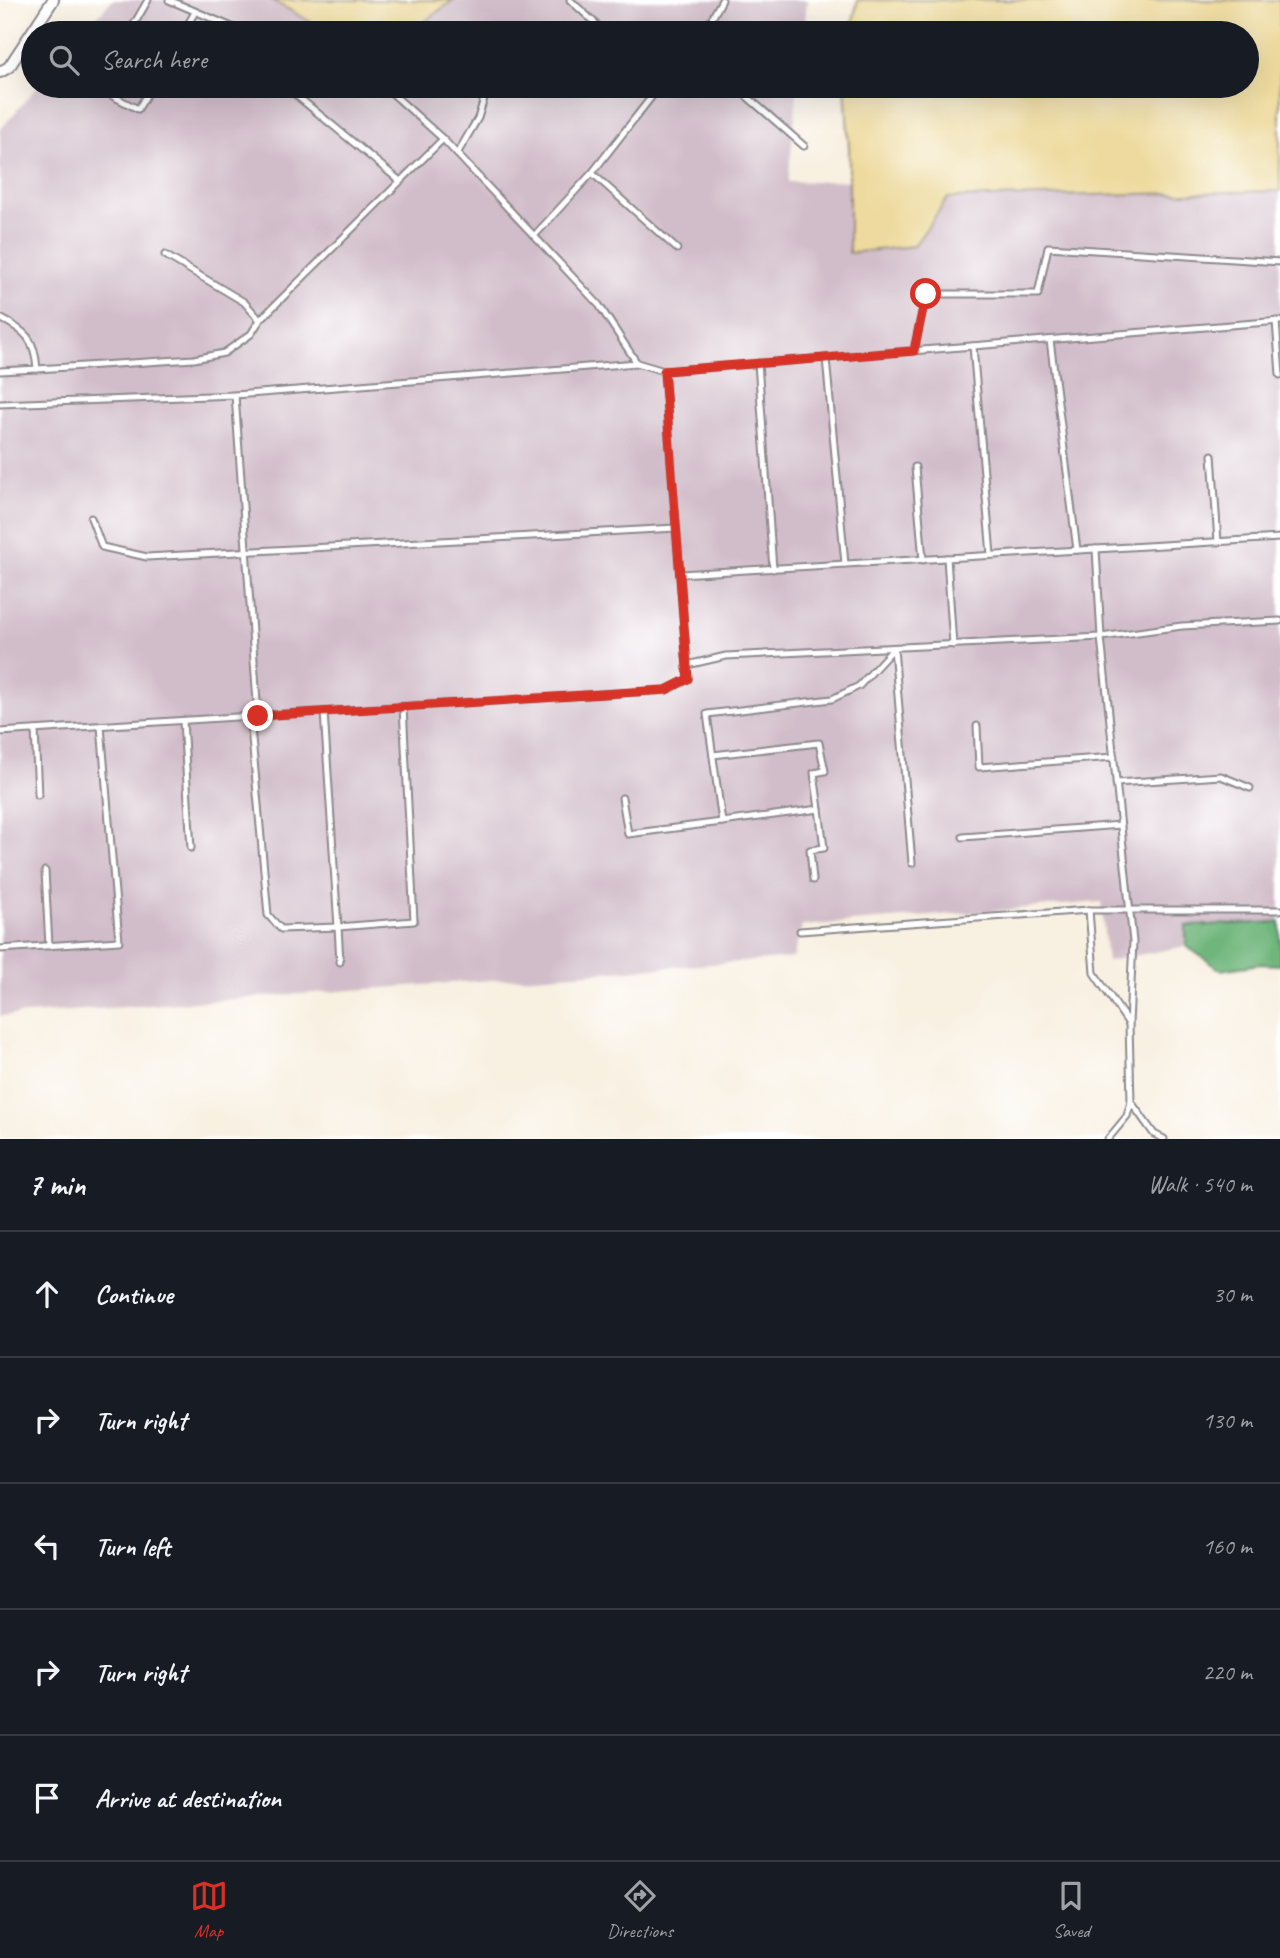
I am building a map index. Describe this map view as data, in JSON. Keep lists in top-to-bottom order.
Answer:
{
  "page": {
    "search": "Search here",
    "heading": ["7 min", "Walk · 540 m"],
    "list": [
      ["Continue", "30 m"],
      ["Turn right", "130 m"],
      ["Turn left", "160 m"],
      ["Turn right", "220 m"],
      "Arrive at destination"
    ],
    "nav": ["Map", "Directions", "Saved"]
  }
}
